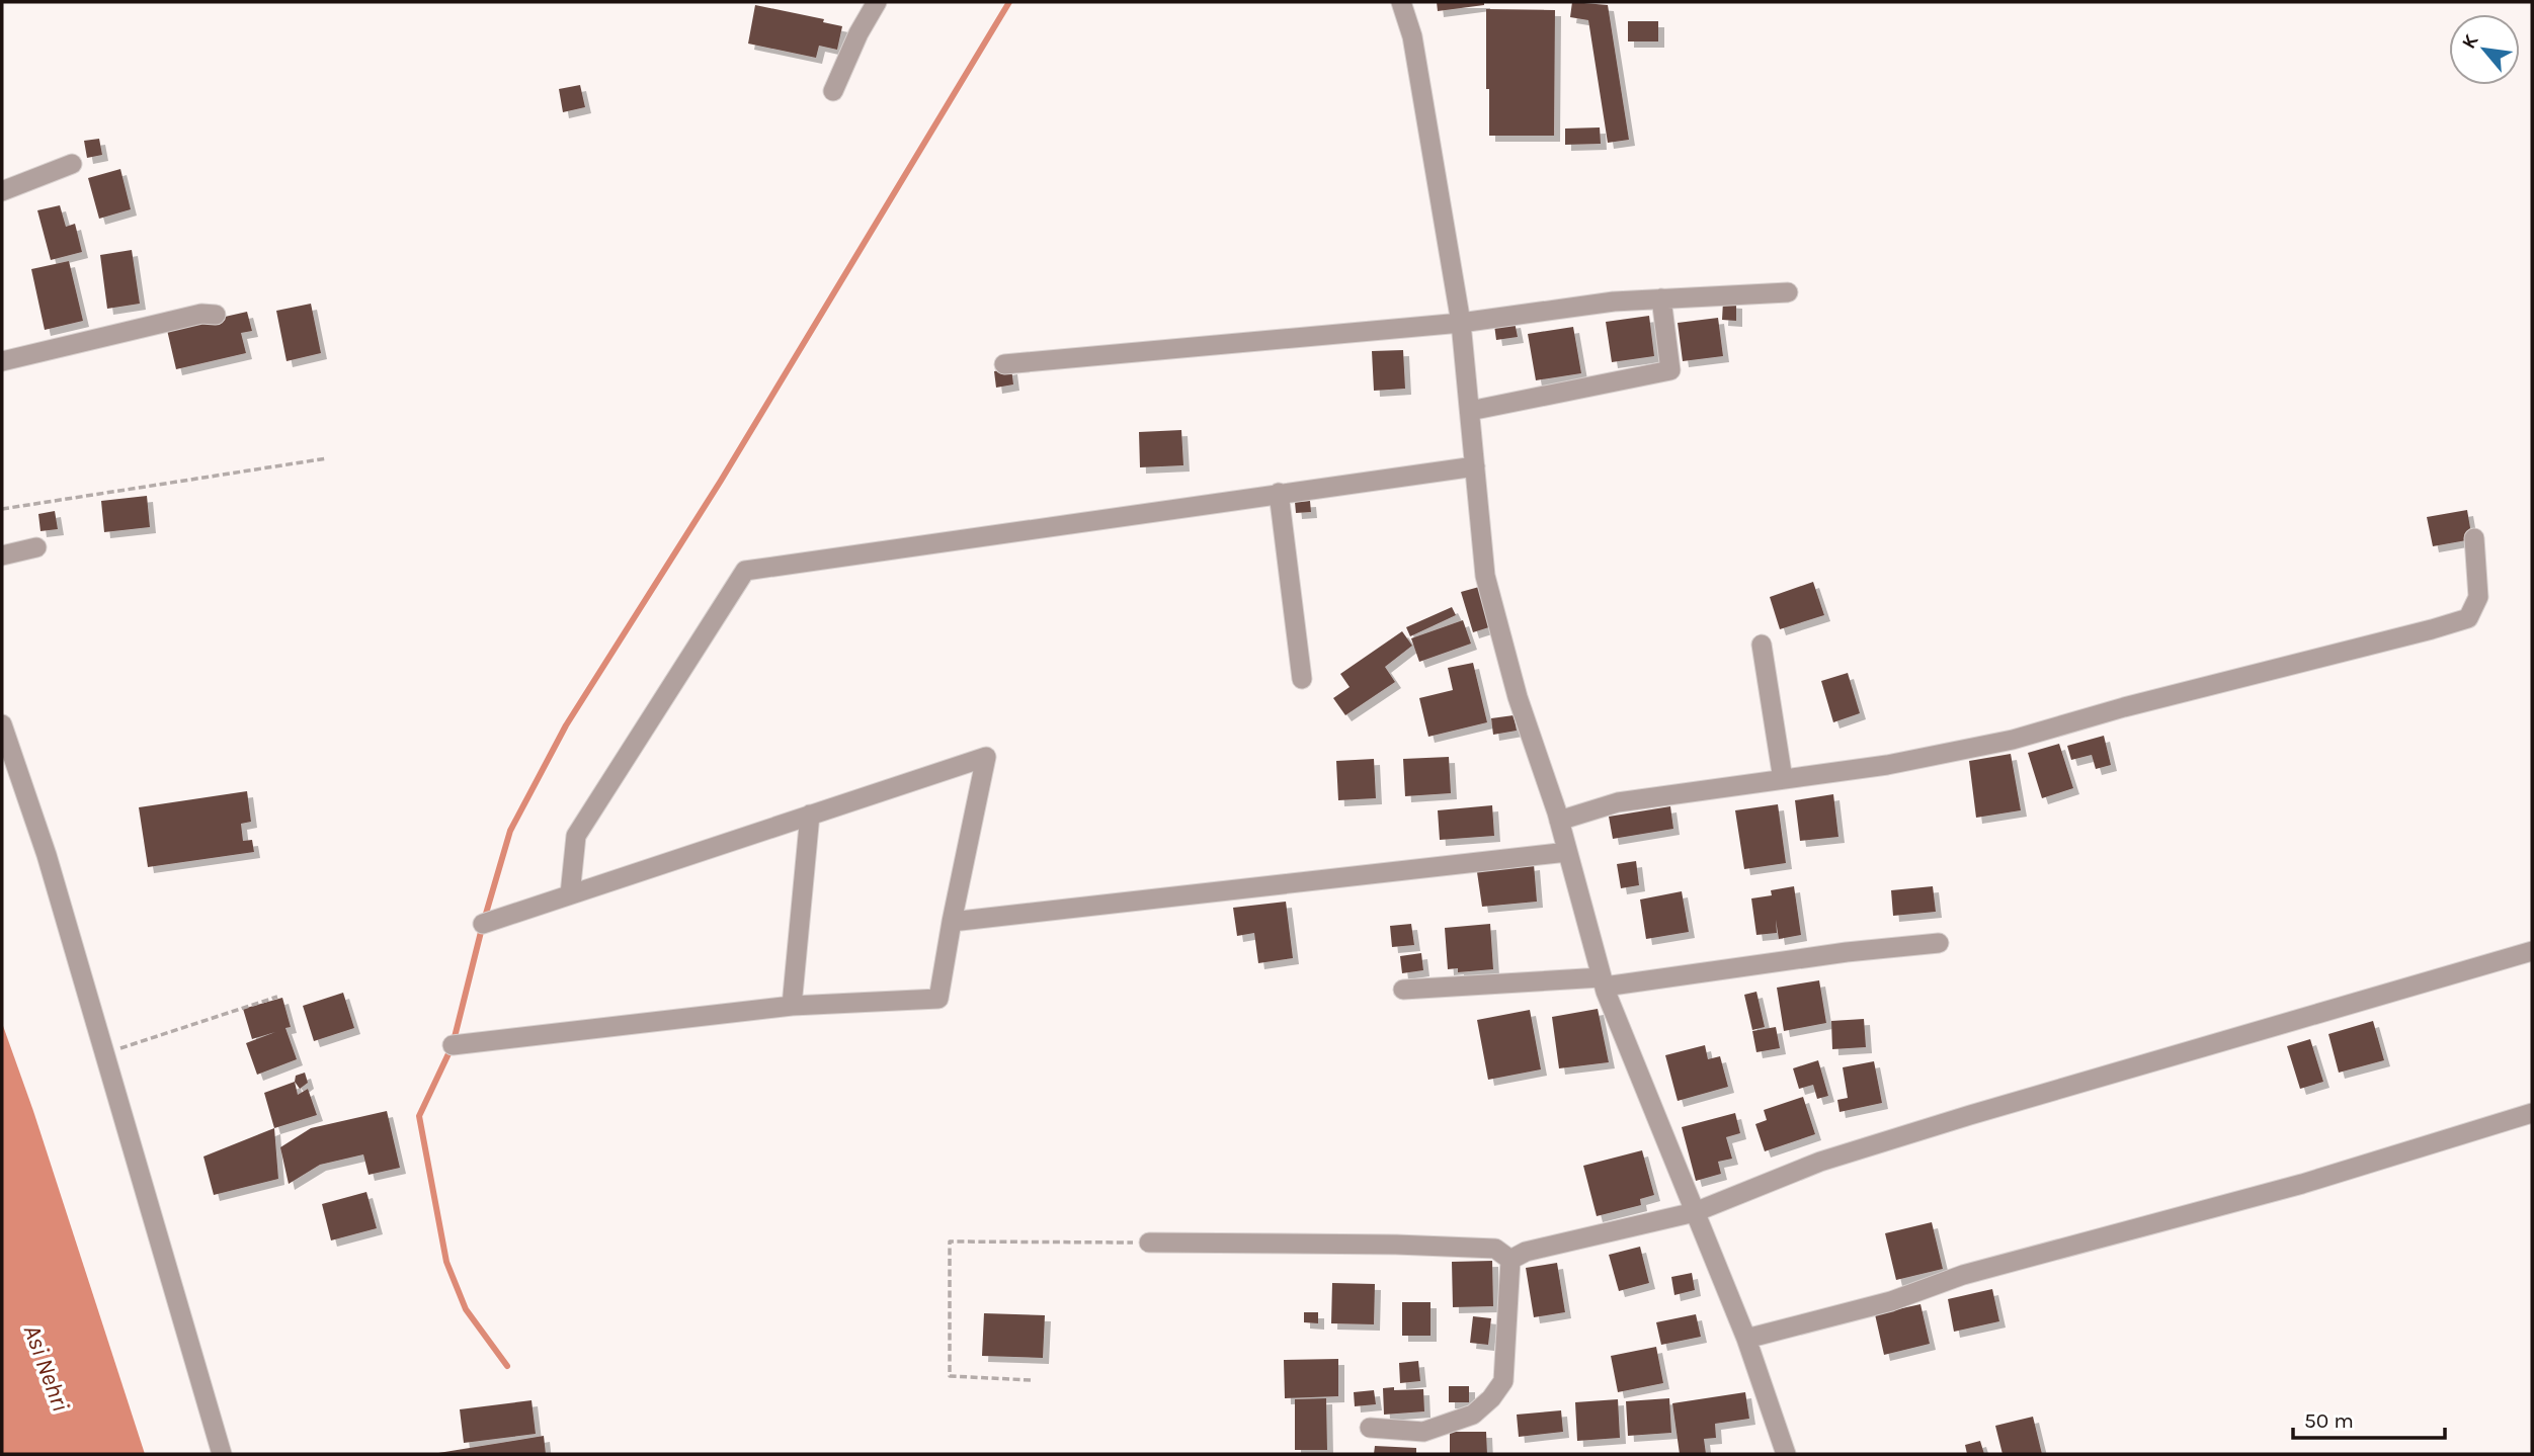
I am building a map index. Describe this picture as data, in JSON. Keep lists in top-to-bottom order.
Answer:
{
  "water": ["Asi Nehri"],
  "scale_bar": "50 m",
  "north": "top left"
}
